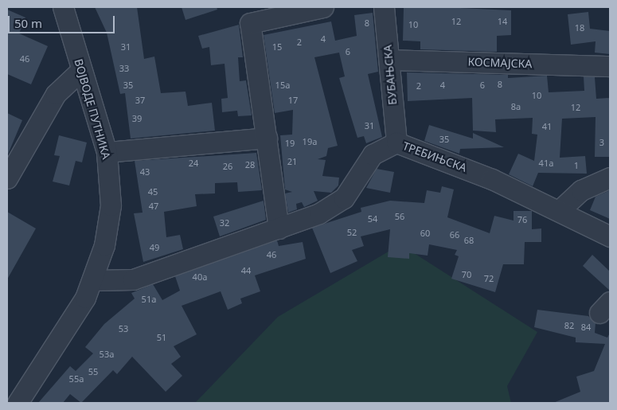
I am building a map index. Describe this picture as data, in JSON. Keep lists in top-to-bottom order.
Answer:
{
  "streets": {
    "street": [
      "КОСМАЈСКА",
      "БУБАЊСКА",
      "ВОЈВОДЕ ПУТНИКА",
      "ТРЕБИЊСКА"
    ]
  },
  "crossings": [
    ["КОСМАЈСКА", "БУБАЊСКА"],
    ["БУБАЊСКА", "ТРЕБИЊСКА"],
    ["ВОЈВОДЕ ПУТНИКА", "ТРЕБИЊСКА"]
  ],
  "house_numbers": [
    "12",
    "14",
    "8",
    "10",
    "18",
    "4",
    "2",
    "31",
    "15",
    "6",
    "46",
    "33",
    "8",
    "35",
    "15a",
    "4",
    "6",
    "2",
    "10",
    "37",
    "17",
    "8a",
    "12",
    "39",
    "31",
    "41",
    "35",
    "19a",
    "3",
    "19",
    "21",
    "24",
    "41a",
    "28",
    "1",
    "26",
    "43",
    "45",
    "47",
    "56",
    "54",
    "76",
    "32",
    "52",
    "60",
    "66",
    "68",
    "49",
    "46",
    "44",
    "70",
    "40a",
    "72",
    "51a",
    "82",
    "84",
    "53",
    "51",
    "53a",
    "55",
    "55a"
  ],
  "scale_bar": "50 m"
}
